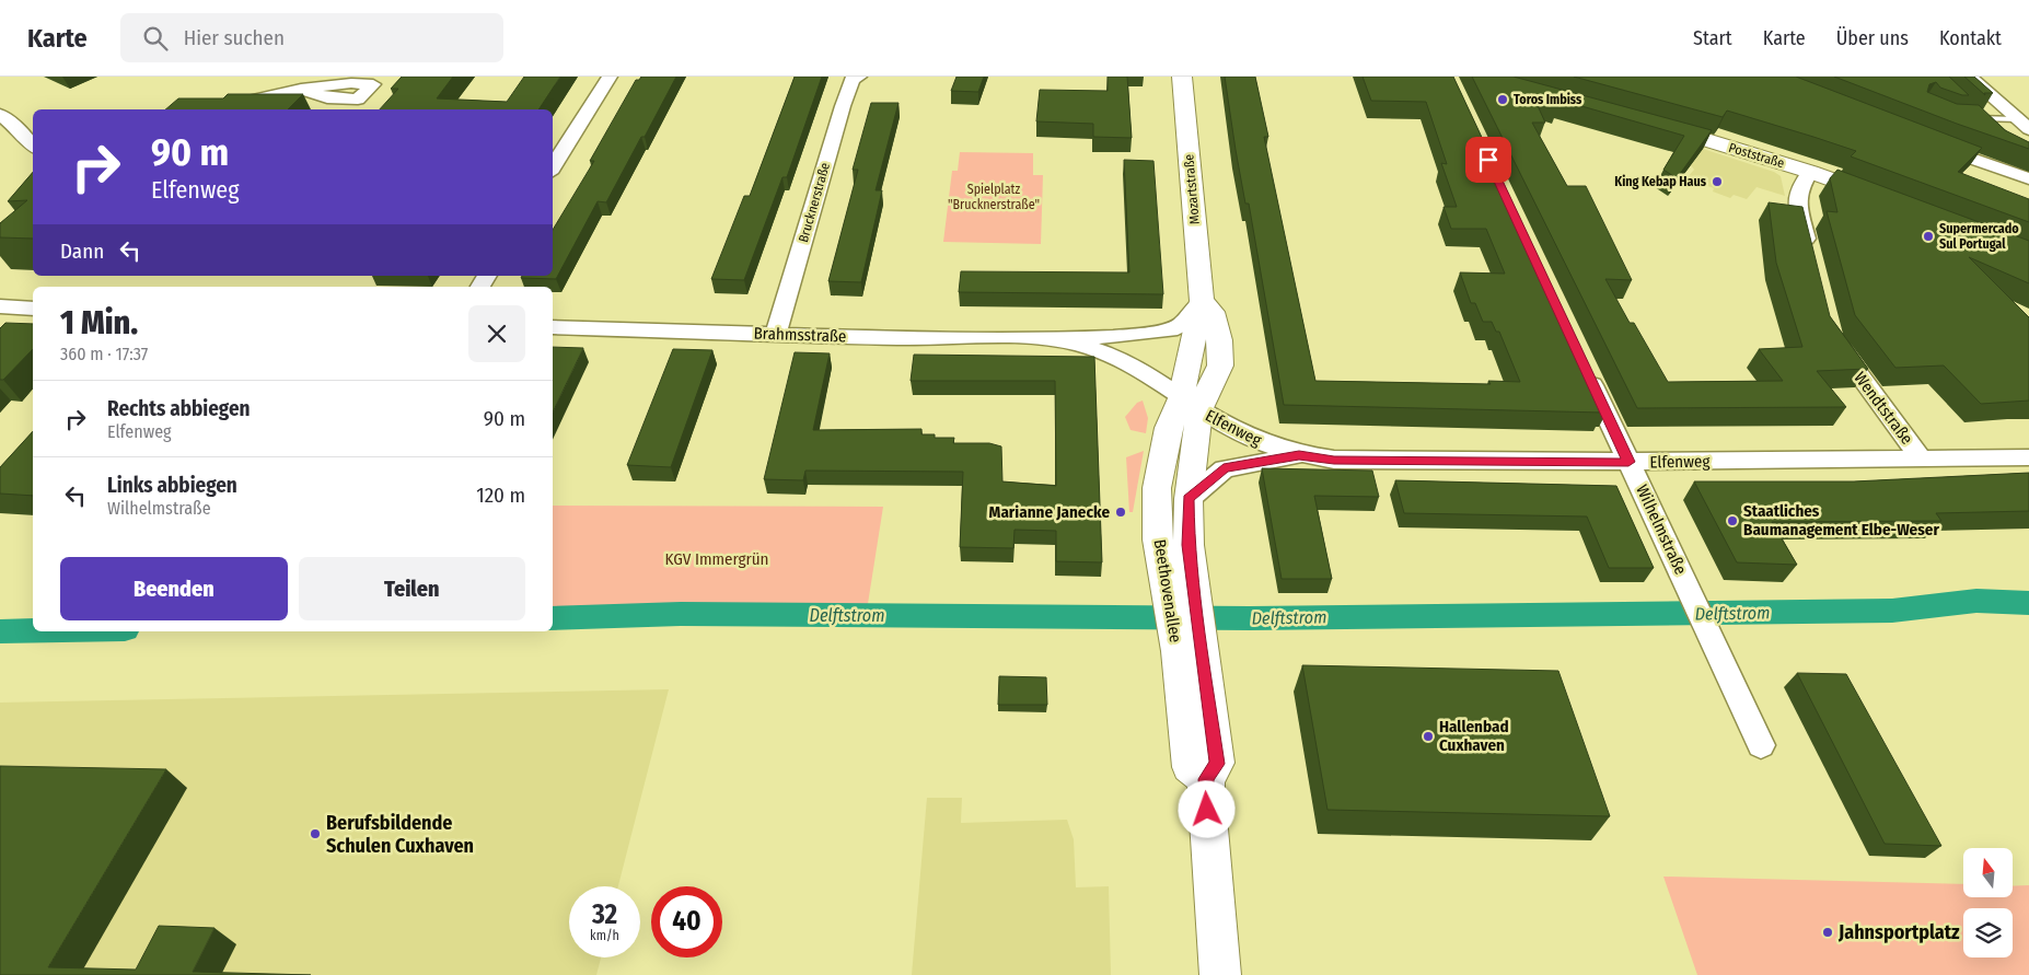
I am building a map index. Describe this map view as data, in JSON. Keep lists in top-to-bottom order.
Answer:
{
  "streets": {
    "street": [
      "Poststraße",
      "Mozartstraße",
      "Brucknerstraße",
      "Brahmsstraße",
      "Wendtstraße",
      "Elfenweg",
      "Wilhelmstraße",
      "Beethovenallee"
    ]
  },
  "crossings": [
    ["Mozartstraße", "Brahmsstraße"],
    ["Mozartstraße", "Elfenweg"],
    ["Mozartstraße", "Beethovenallee"],
    ["Brucknerstraße", "Brahmsstraße"],
    ["Brahmsstraße", "Elfenweg"],
    ["Brahmsstraße", "Beethovenallee"],
    ["Wendtstraße", "Elfenweg"],
    ["Elfenweg", "Wilhelmstraße"],
    ["Elfenweg", "Beethovenallee"]
  ],
  "water": ["Delftstrom"],
  "parks": ["Spielplatz \"Brucknerstraße\"", "KGV Immergrün"],
  "places": [
    "Toros Imbiss",
    "King Kebap Haus",
    "Supermercado Sul Portugal",
    "Marianne Janecke",
    "Staatliches Baumanagement Elbe-Weser",
    "Hallenbad Cuxhaven",
    "Berufsbildende Schulen Cuxhaven",
    "Jahnsportplatz"
  ],
  "north": "top",
  "page": {
    "header": "Karte",
    "search": "Hier suchen",
    "nav": [
      "Start",
      "Karte",
      "Über uns",
      "Kontakt"
    ],
    "turn": ["90 m", "Elfenweg"],
    "then": "Dann",
    "heading": ["1 Min.", "360 m · 17:37"],
    "list": [
      {
        "name": "Rechts abbiegen",
        "note": "Elfenweg",
        "value": "90 m"
      },
      {
        "name": "Links abbiegen",
        "note": "Wilhelmstraße",
        "value": "120 m"
      }
    ],
    "buttons": ["Beenden", "Teilen"],
    "speed": "32 km/h",
    "limit": "40"
  }
}
